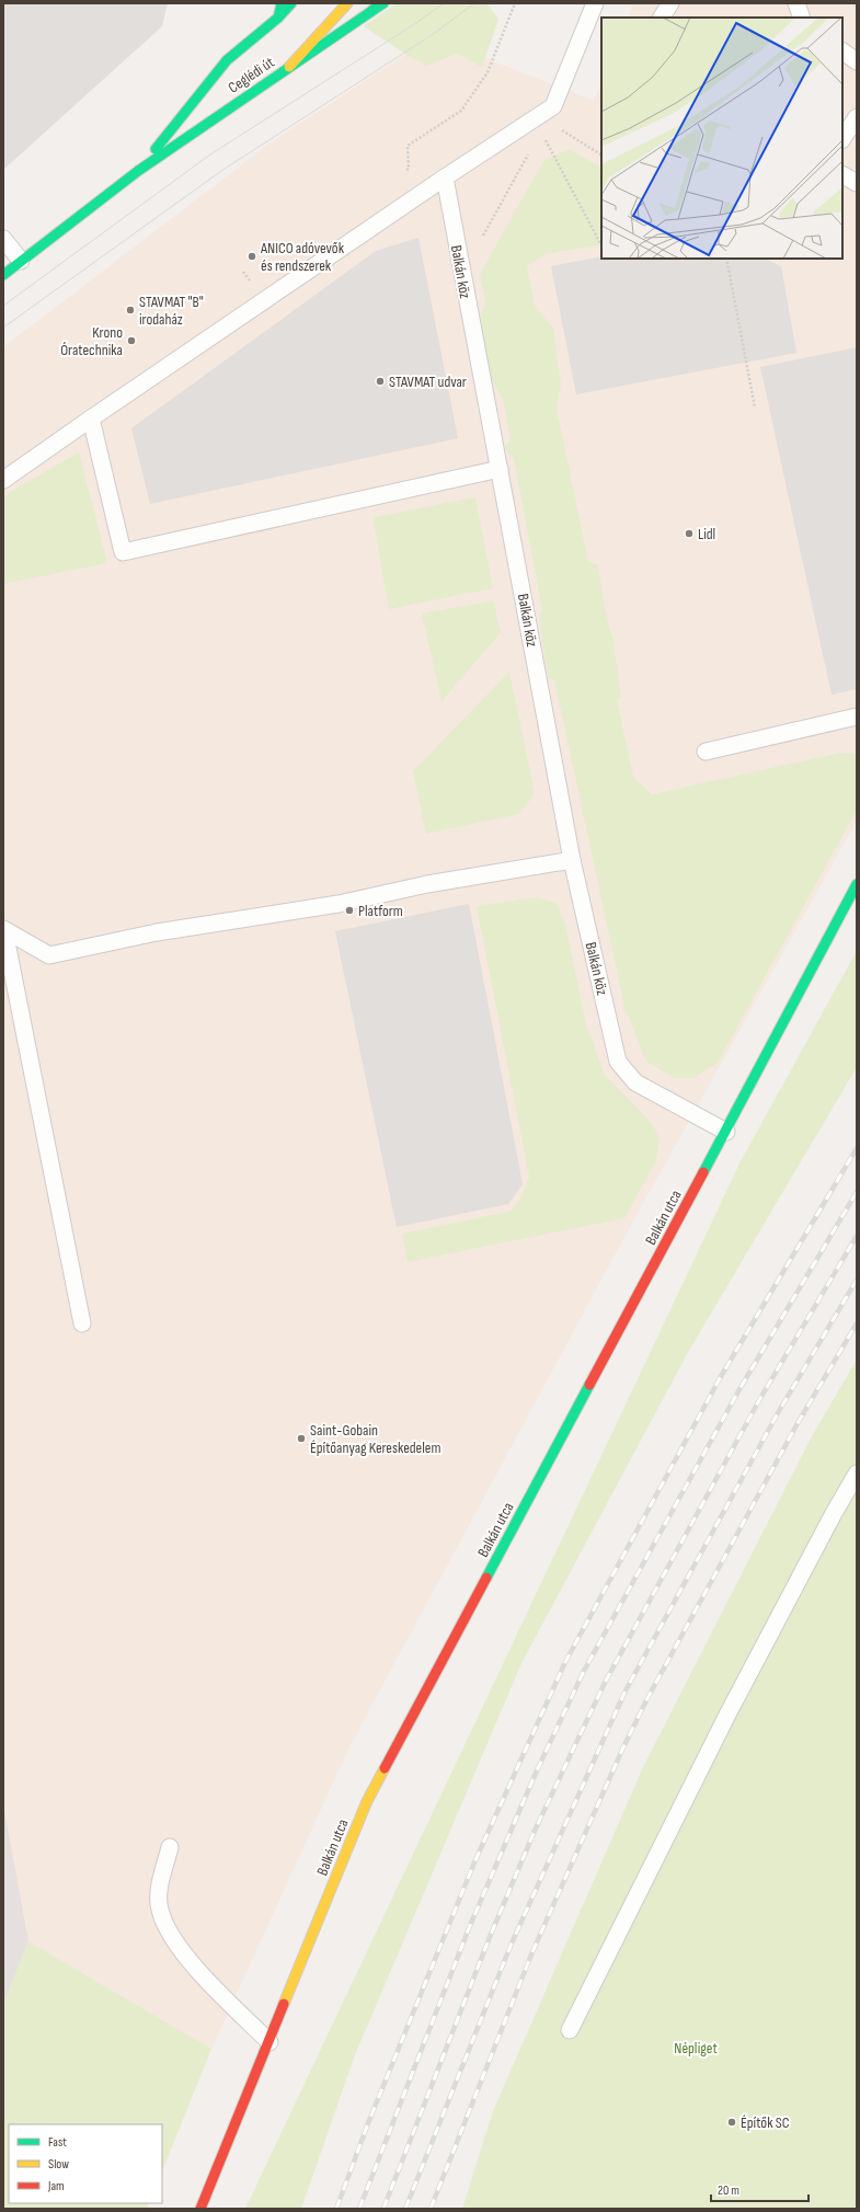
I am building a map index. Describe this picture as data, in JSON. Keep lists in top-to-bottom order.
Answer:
{
  "streets": {
    "street": ["Ceglédi út", "Balkán utca"],
    "lane": ["Balkán köz"]
  },
  "crossings": [
    ["Balkán köz", "Balkán utca"]
  ],
  "parks": ["Népliget"],
  "places": [
    "ANICO adóvevők és rendszerek",
    "STAVMAT \"B\" irodaház",
    "Krono Óratechnika",
    "STAVMAT udvar",
    "Lidl",
    "Platform",
    "Saint-Gobain Építőanyag Kereskedelem",
    "Építők SC"
  ],
  "legend": ["Fast", "Slow", "Jam"],
  "scale_bar": "20 m"
}
